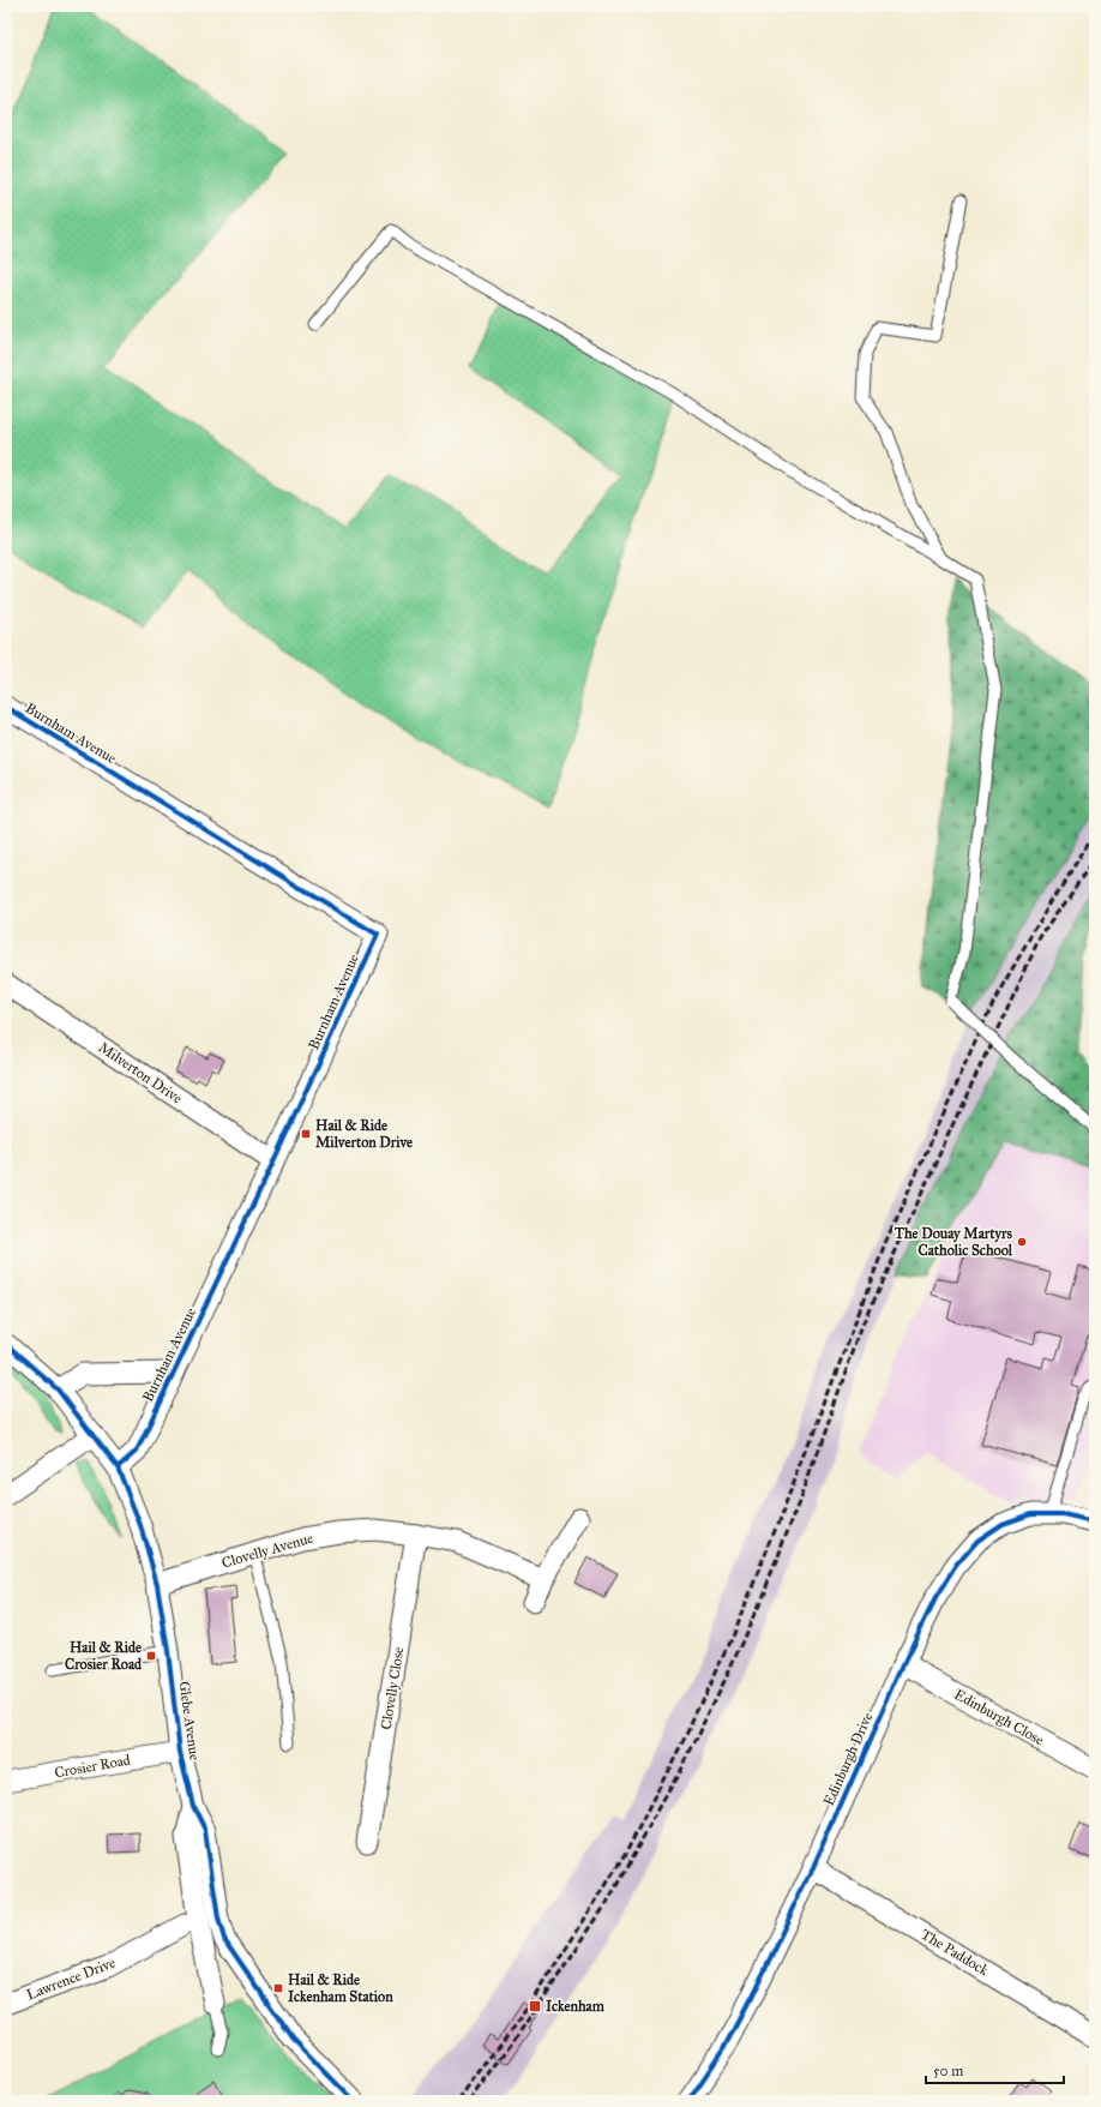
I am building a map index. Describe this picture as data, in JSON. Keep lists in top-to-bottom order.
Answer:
{
  "streets": {
    "street": [
      "Burnham Avenue",
      "Milverton Drive",
      "Clovelly Avenue",
      "Clovelly Close",
      "Edinburgh Close",
      "Glebe Avenue",
      "Edinburgh Drive",
      "Crosier Road",
      "The Paddock",
      "Lawrence Drive"
    ]
  },
  "crossings": [
    ["Burnham Avenue", "Milverton Drive"],
    ["Burnham Avenue", "Glebe Avenue"],
    ["Clovelly Avenue", "Clovelly Close"],
    ["Clovelly Avenue", "Glebe Avenue"],
    ["Edinburgh Close", "Edinburgh Drive"],
    ["Glebe Avenue", "Crosier Road"],
    ["Edinburgh Drive", "The Paddock"]
  ],
  "places": {
    "transit": [
      "Hail & Ride Milverton Drive",
      "Hail & Ride Crosier Road",
      "Hail & Ride Ickenham Station",
      "Ickenham"
    ],
    "other": ["The Douay Martyrs Catholic School"]
  },
  "scale_bar": "50 m"
}
